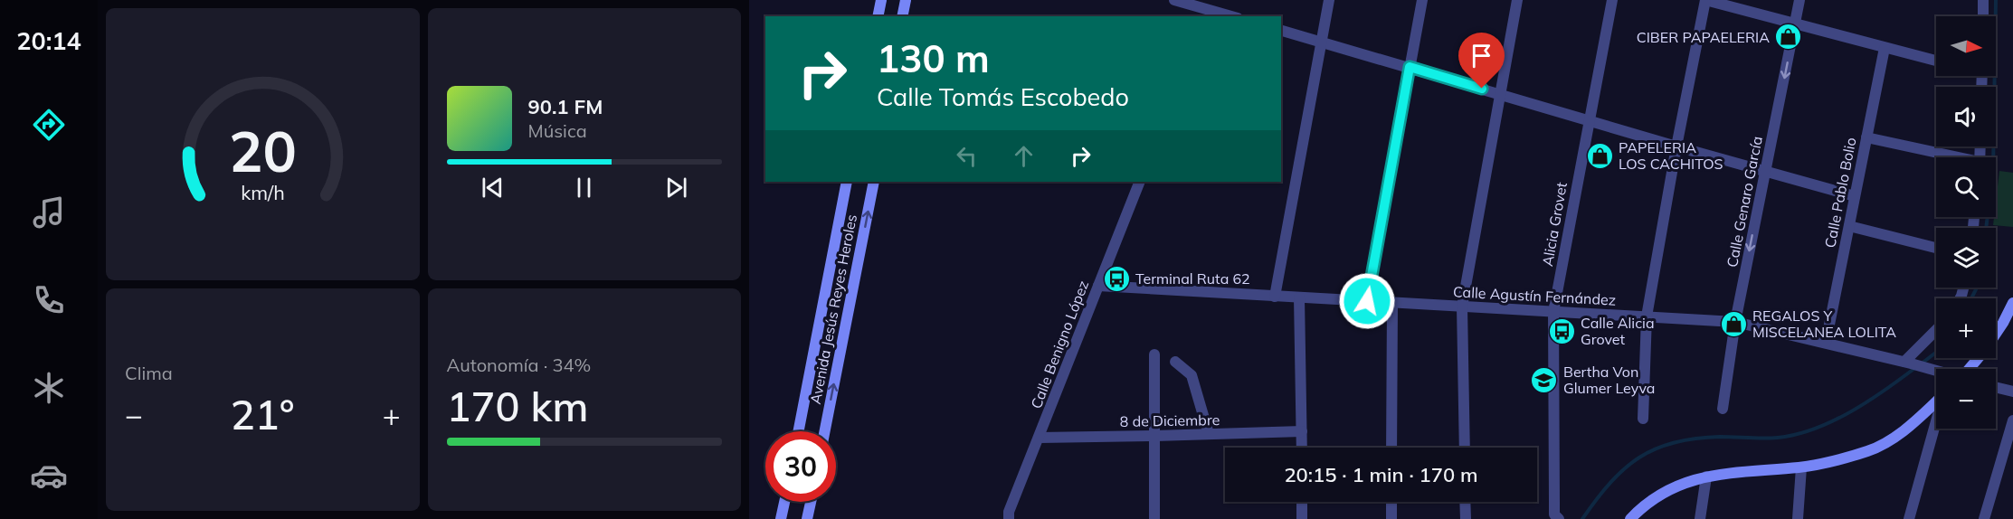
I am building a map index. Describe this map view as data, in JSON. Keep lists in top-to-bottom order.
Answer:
{
  "streets": {
    "street": [
      "Calle Pablo Bolio",
      "Calle Genaro García",
      "Alicia Grovet",
      "Calle Agustín Fernández",
      "Avenida Jesús Reyes Heroles",
      "Calle Benigno López",
      "8 de Diciembre"
    ]
  },
  "crossings": [
    ["Calle Pablo Bolio", "Calle Agustín Fernández"],
    ["Calle Genaro García", "Calle Agustín Fernández"],
    ["Alicia Grovet", "Calle Agustín Fernández"],
    ["Calle Agustín Fernández", "Calle Benigno López"],
    ["Calle Benigno López", "8 de Diciembre"]
  ],
  "places": {
    "shop": ["CIBER PAPAELERIA", "PAPELERIA LOS CACHITOS", "REGALOS Y MISCELANEA LOLITA"],
    "bus stop": ["Terminal Ruta 62", "Calle Alicia Grovet"],
    "school or university": ["Bertha Von Glumer Leyva"]
  },
  "north": "right",
  "page": {
    "tabs": "20:14",
    "map_buttons": ["+", "−"],
    "turn": ["130 m", "Calle Tomás Escobedo"],
    "song": ["90.1 FM", "Música"],
    "tile": [
      "Clima",
      ["Autonomía · 34%", "170 km"]
    ],
    "heat": ["−", "21°", "+"],
    "limit": "30",
    "trip": "20:15 · 1 min · 170 m",
    "gauge": ["20", "km/h"]
  }
}
